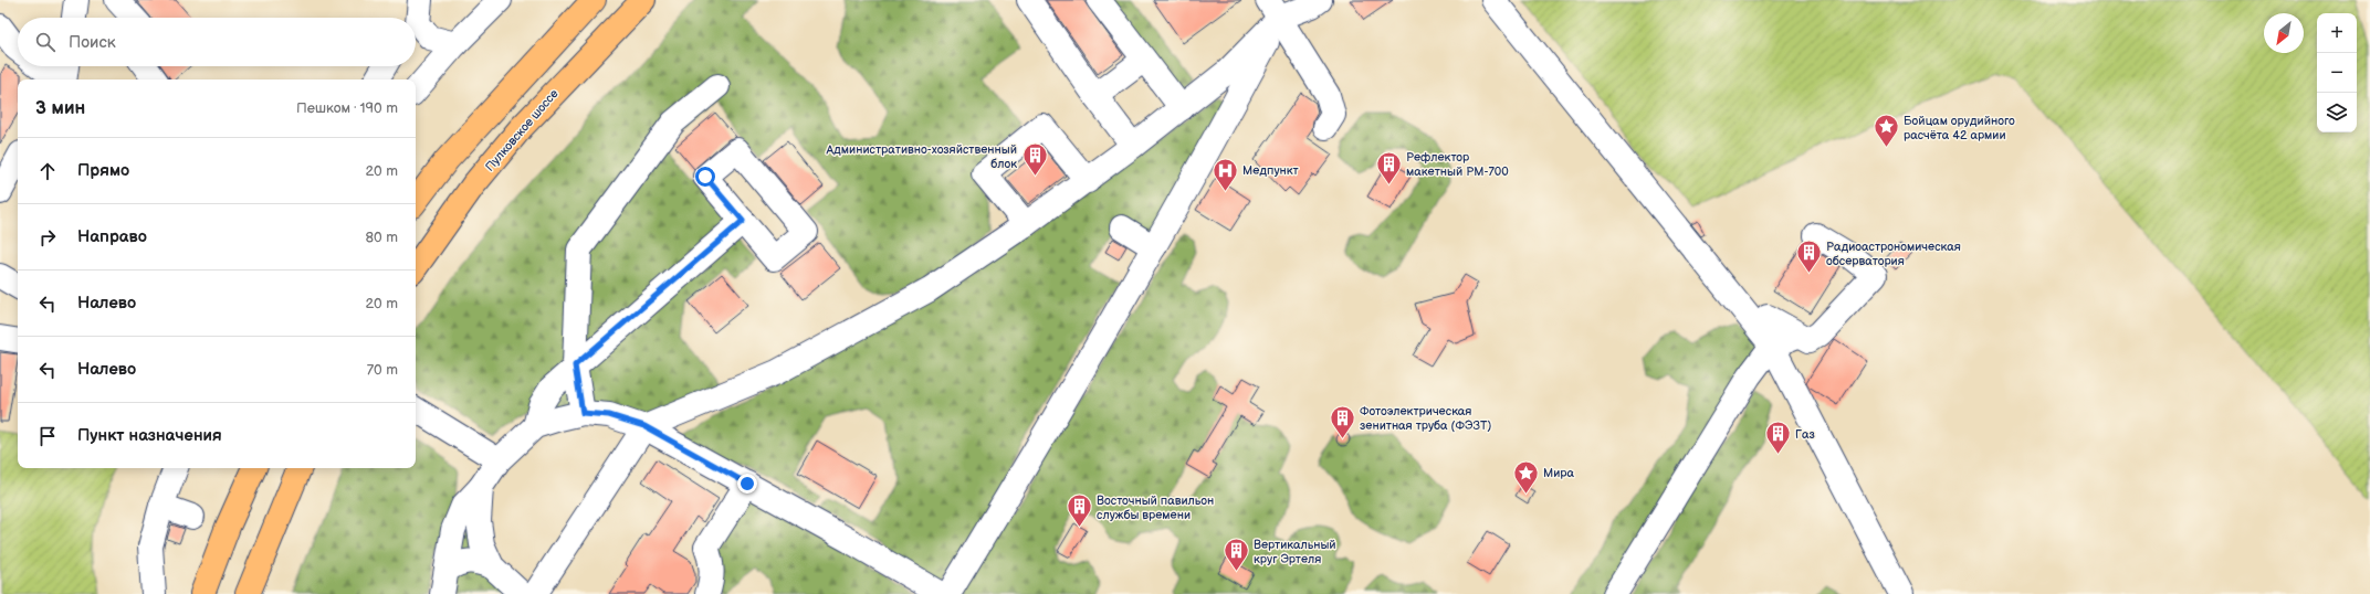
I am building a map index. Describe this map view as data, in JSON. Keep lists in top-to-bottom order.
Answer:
{
  "streets": {
    "highway": ["Пулковское шоссе"]
  },
  "places": {
    "place": ["Бойцам орудийного расчёта 42 армии", "Мира"],
    "building": [
      "Административно-хозяйственный блок",
      "Рефлектор макетный РМ-700",
      "Радиоастрономическая обсерватория",
      "Фотоэлектрическая зенитная труба (ФЭЗТ)",
      "Газ",
      "Восточный павильон службы времени",
      "Вертикальный круг Эртеля"
    ],
    "hospital": ["Медпункт"]
  },
  "north": "bottom left",
  "page": {
    "map_buttons": ["+", "−"],
    "search": "Поиск",
    "heading": ["3 мин", "Пешком · 190 m"],
    "list": [
      ["Прямо", "20 m"],
      ["Направо", "80 m"],
      ["Налево", "20 m"],
      ["Налево", "70 m"],
      "Пункт назначения"
    ]
  }
}
